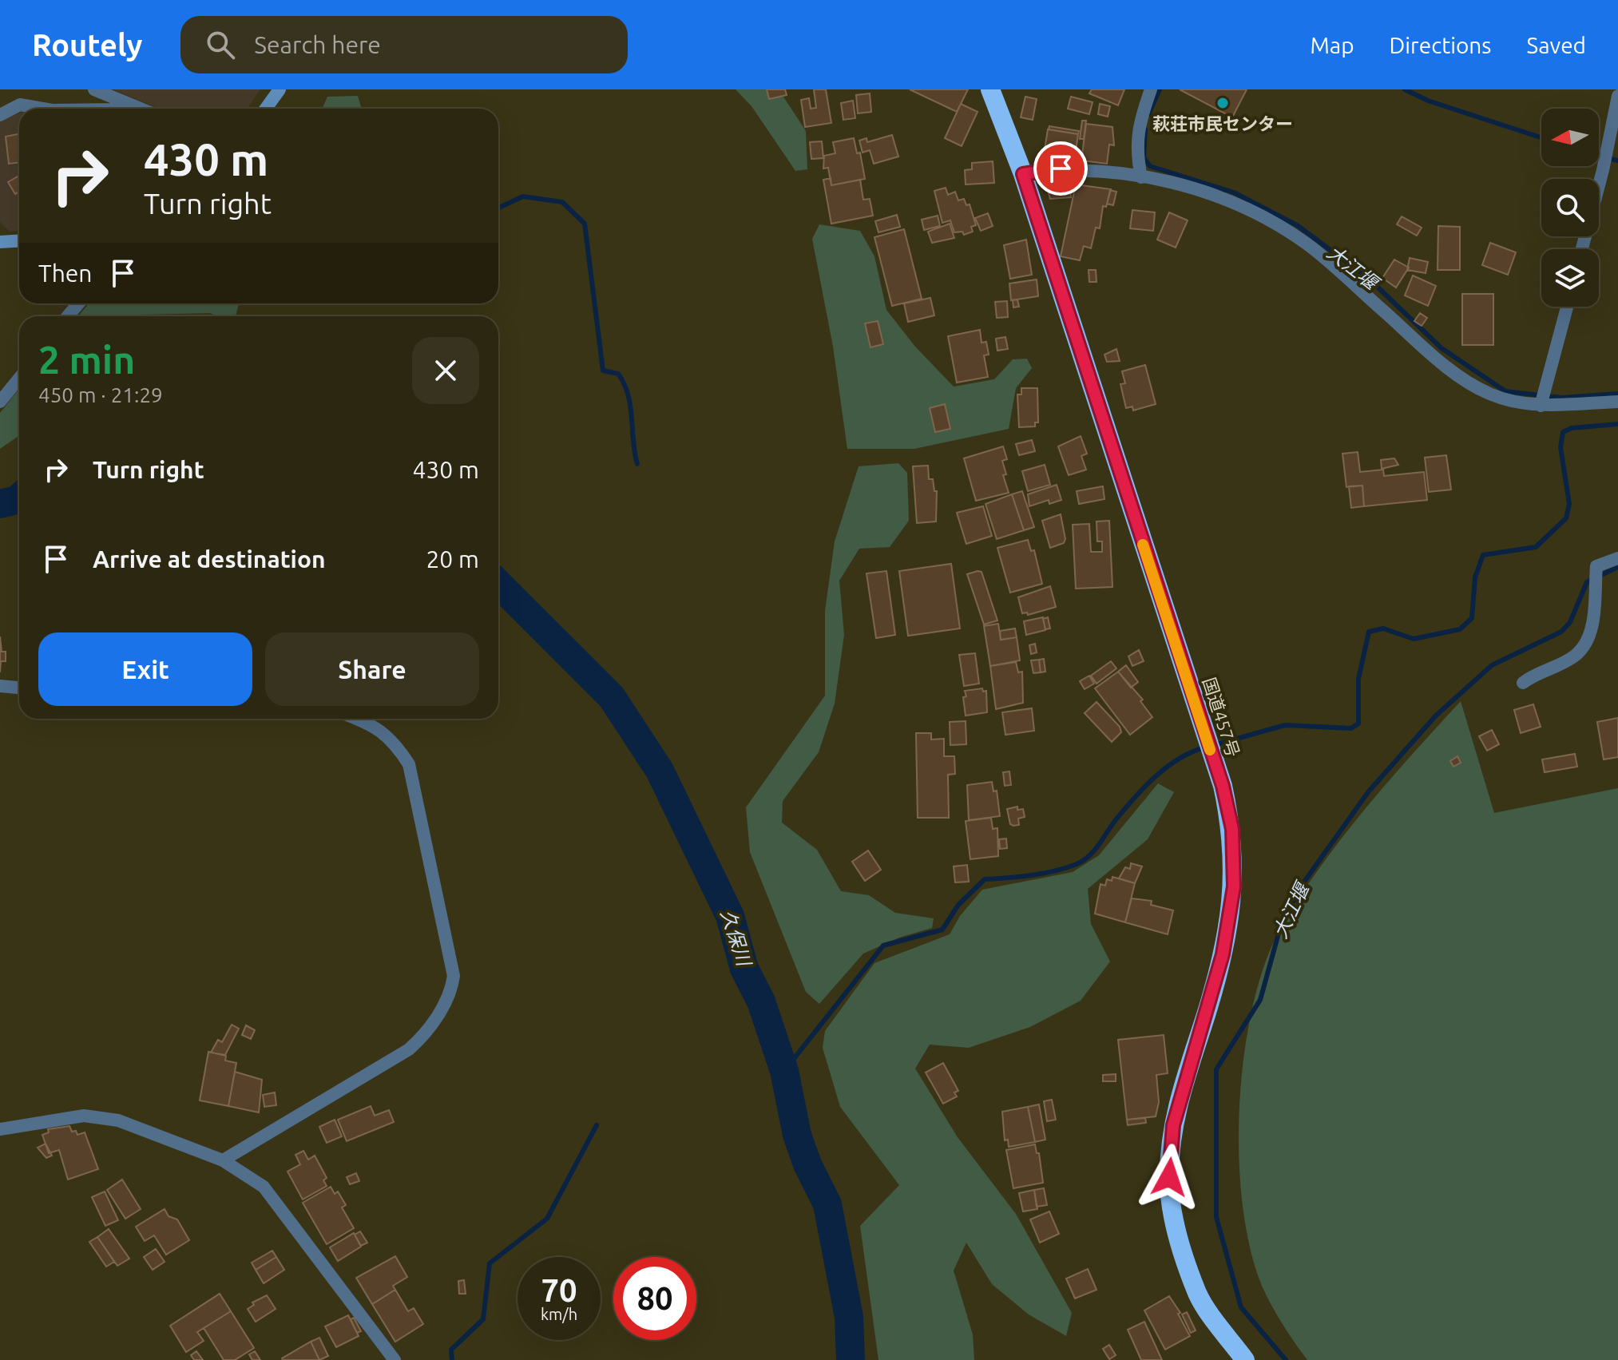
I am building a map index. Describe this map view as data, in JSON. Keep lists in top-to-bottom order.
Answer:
{
  "streets": {
    "highway": ["国道457号"]
  },
  "water": ["大江堰", "久保川"],
  "places": ["萩荘市民センター"],
  "north": "left",
  "page": {
    "header": "Routely",
    "search": "Search here",
    "nav": ["Map", "Directions", "Saved"],
    "turn": ["430 m", "Turn right"],
    "then": "Then",
    "heading": ["2 min", "450 m · 21:29"],
    "list": [
      {
        "name": "Turn right",
        "value": "430 m"
      },
      {
        "name": "Arrive at destination",
        "value": "20 m"
      }
    ],
    "buttons": ["Exit", "Share"],
    "speed": "70 km/h",
    "limit": "80"
  }
}
